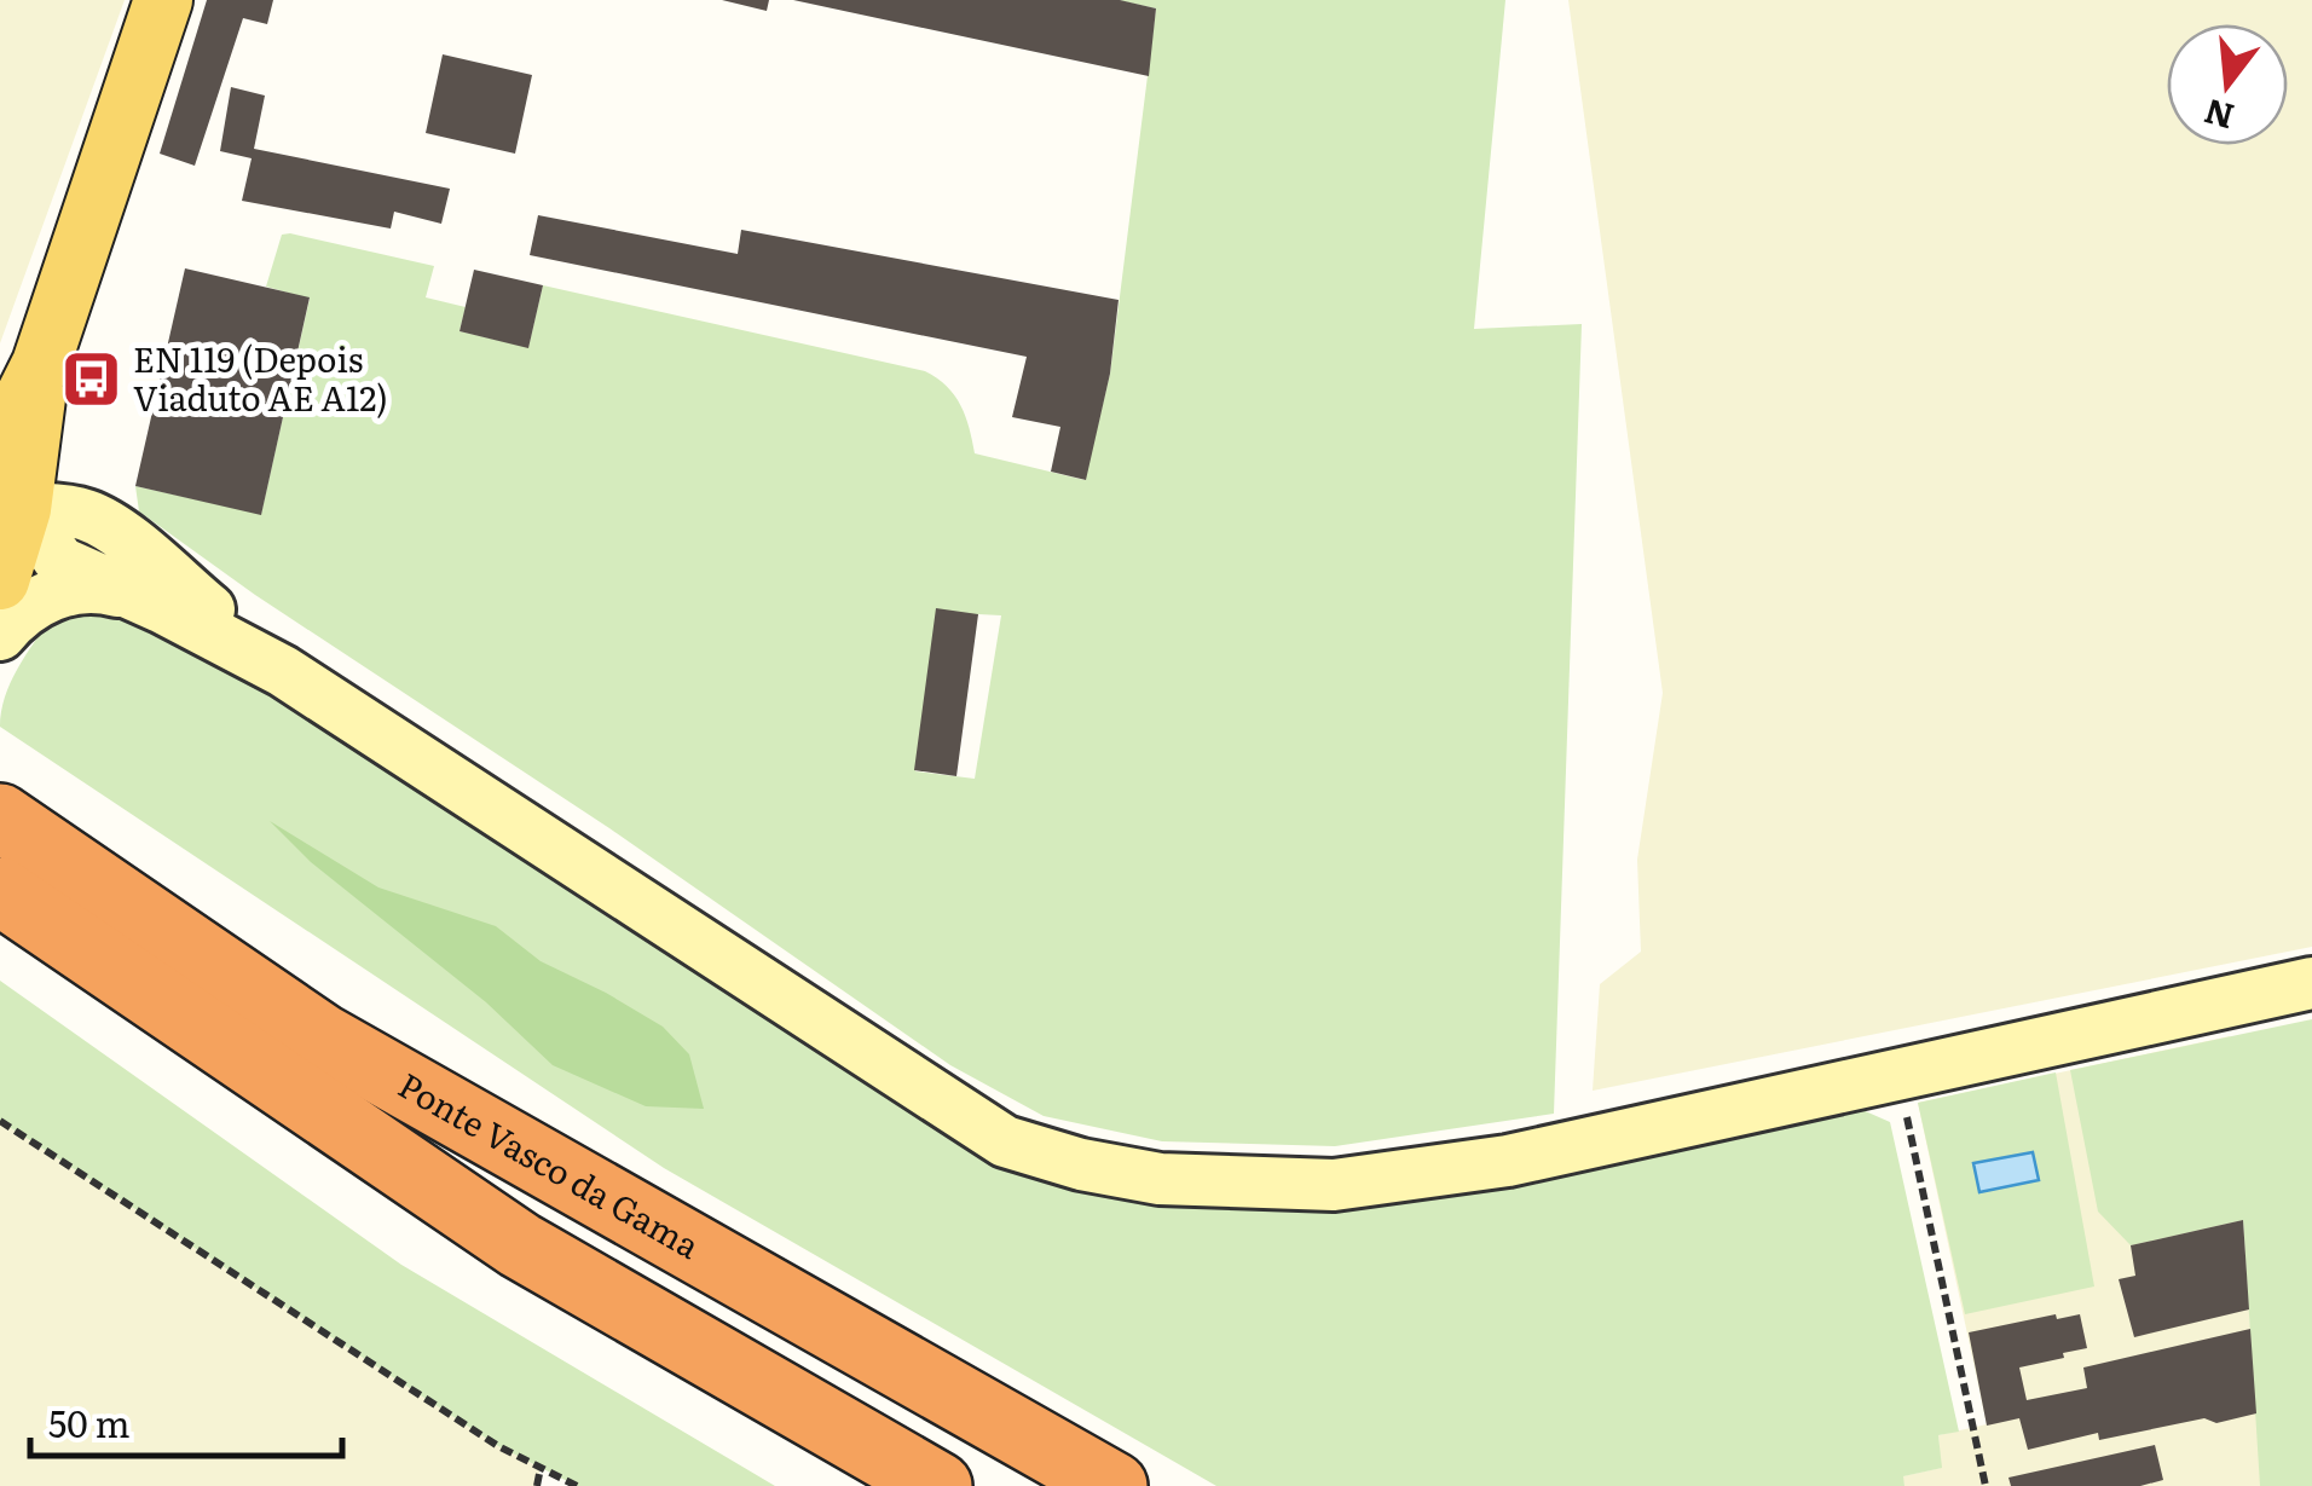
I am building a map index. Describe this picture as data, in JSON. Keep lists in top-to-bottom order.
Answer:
{
  "streets": {
    "highway": ["Ponte Vasco da Gama"]
  },
  "places": {
    "bus stop": ["EN 119 (Depois Viaduto AE A12)"]
  },
  "scale_bar": "50 m",
  "north": "bottom"
}
